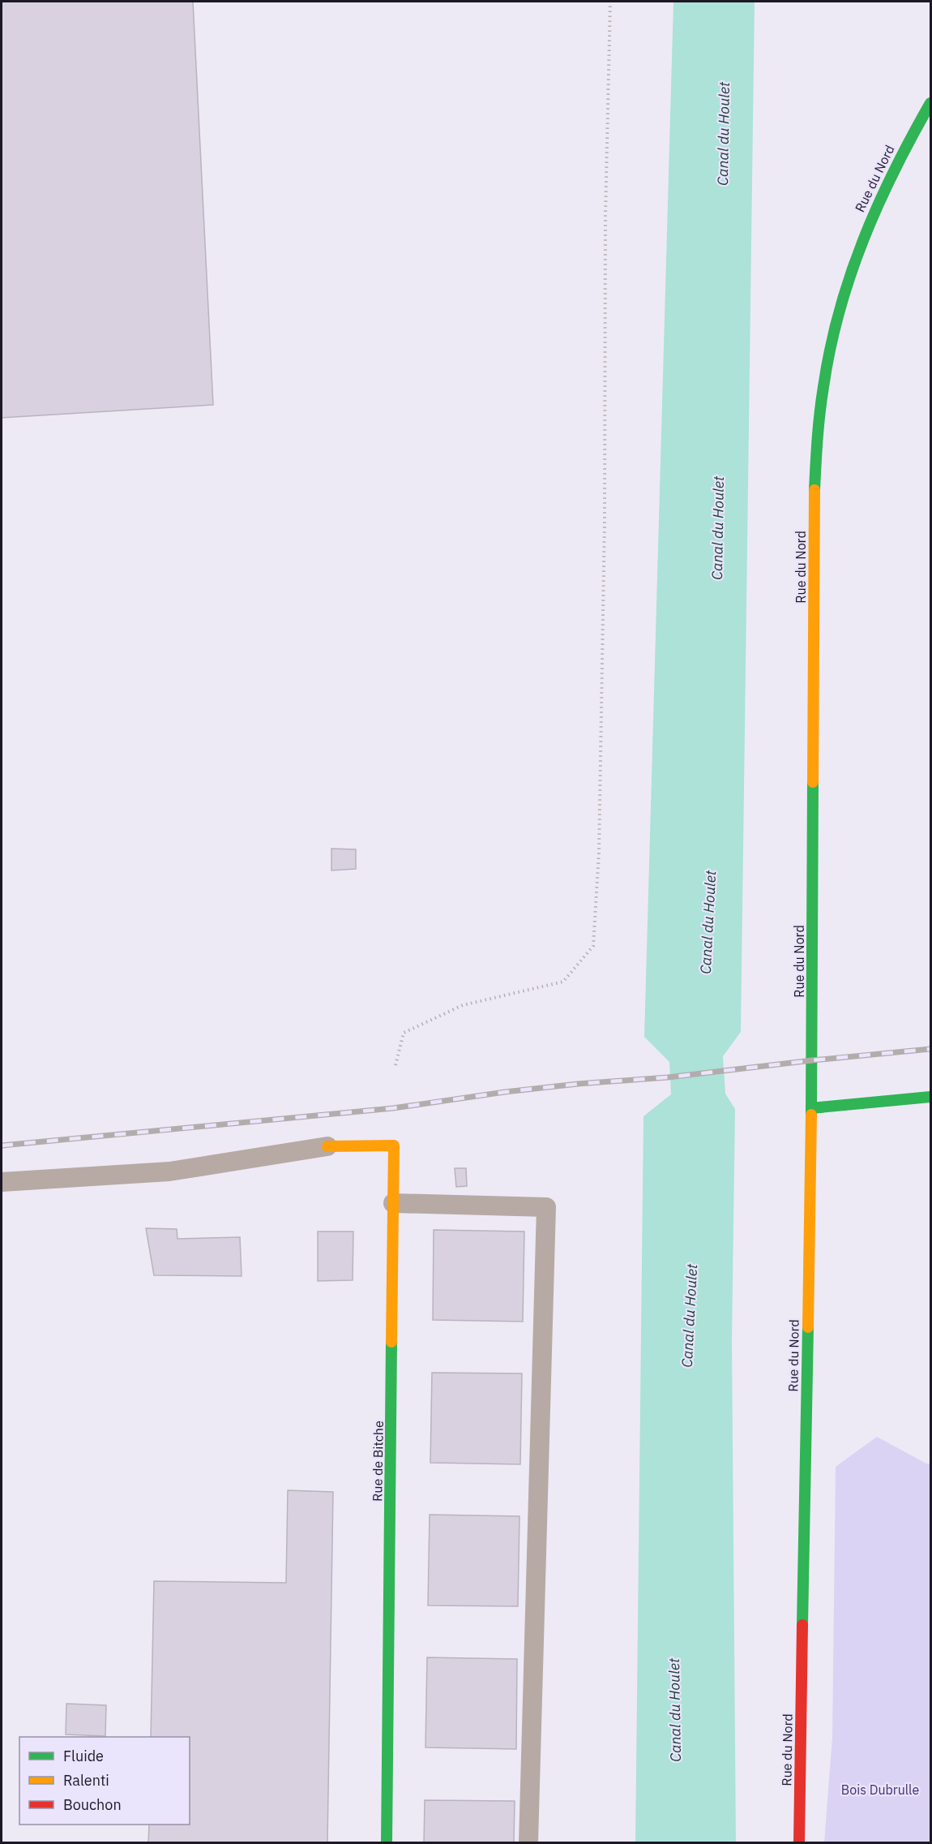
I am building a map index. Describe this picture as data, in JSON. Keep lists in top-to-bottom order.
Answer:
{
  "streets": {
    "street": ["Rue du Nord", "Rue de Bitche"]
  },
  "water": ["Canal du Houlet"],
  "parks": ["Bois Dubrulle"],
  "legend": ["Fluide", "Ralenti", "Bouchon"]
}
